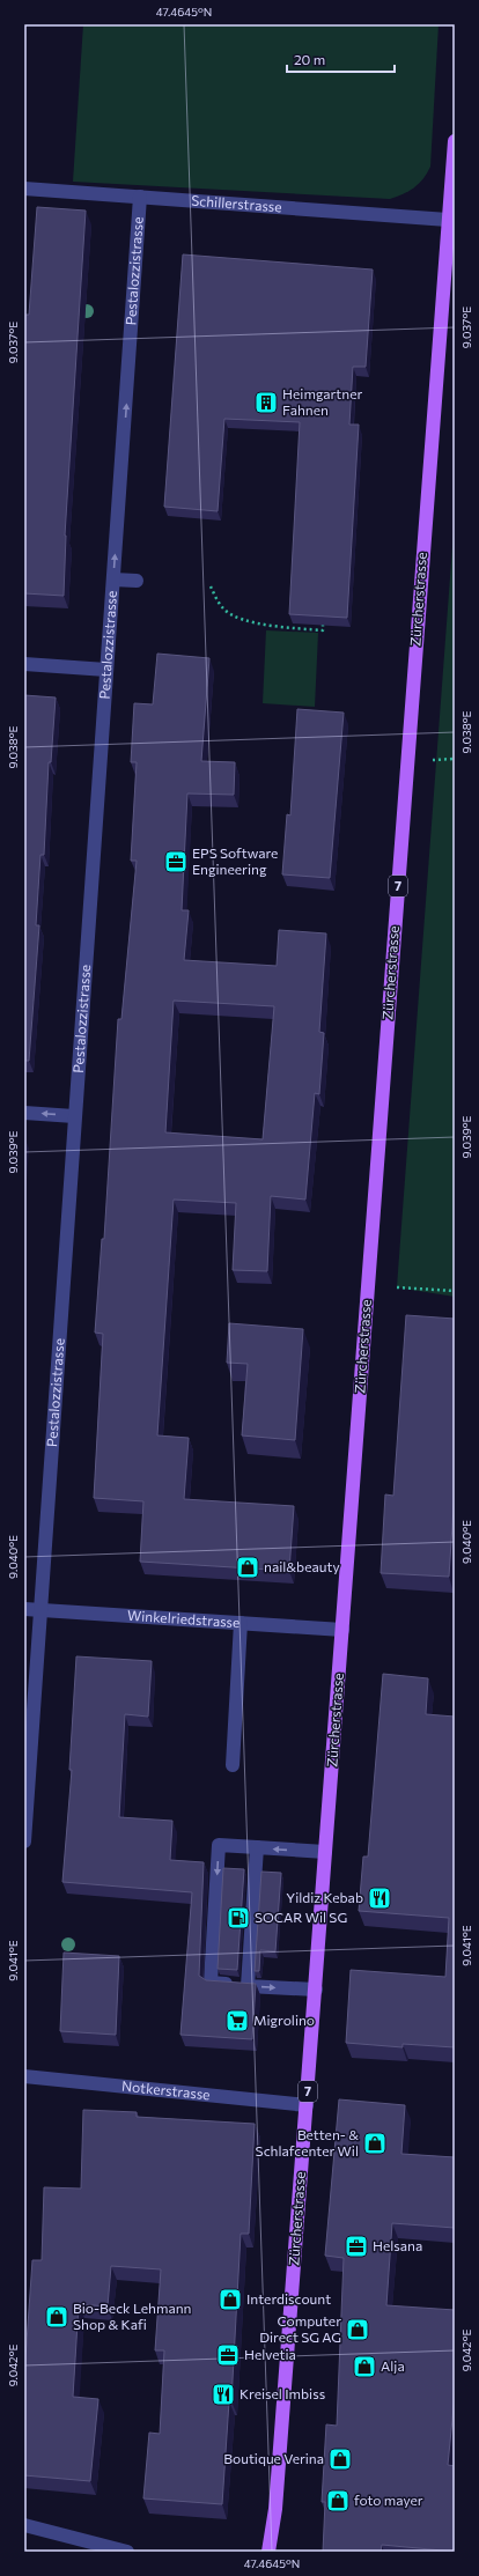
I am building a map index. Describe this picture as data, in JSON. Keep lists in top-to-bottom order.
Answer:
{
  "streets": {
    "main road": ["Zürcherstrasse", "7"],
    "street": [
      "Schillerstrasse",
      "Pestalozzistrasse",
      "Winkelriedstrasse",
      "Notkerstrasse"
    ]
  },
  "crossings": [
    ["Schillerstrasse", "Pestalozzistrasse"],
    ["Schillerstrasse", "Zürcherstrasse"],
    ["Pestalozzistrasse", "Winkelriedstrasse"],
    ["Zürcherstrasse", "Winkelriedstrasse"],
    ["Zürcherstrasse", "Notkerstrasse"]
  ],
  "places": {
    "building": ["Heimgartner Fahnen"],
    "office": ["EPS Software Engineering", "Helsana", "Helvetia"],
    "shop": [
      "nail&beauty",
      "Betten- & Schlafcenter Wil",
      "Interdiscount",
      "Bio-Beck Lehmann Shop & Kafi",
      "Computer Direct SG AG",
      "Alja",
      "Boutique Verina",
      "foto mayer"
    ],
    "restaurant": ["Yildiz Kebab", "Kreisel Imbiss"],
    "fuel station": ["SOCAR Wil SG"],
    "supermarket": ["Migrolino"]
  },
  "scale_bar": "20 m",
  "coordinates": [
    "47.4645°N",
    "9.037°E",
    "9.038°E",
    "9.039°E",
    "9.040°E",
    "9.041°E",
    "9.042°E"
  ]
}
